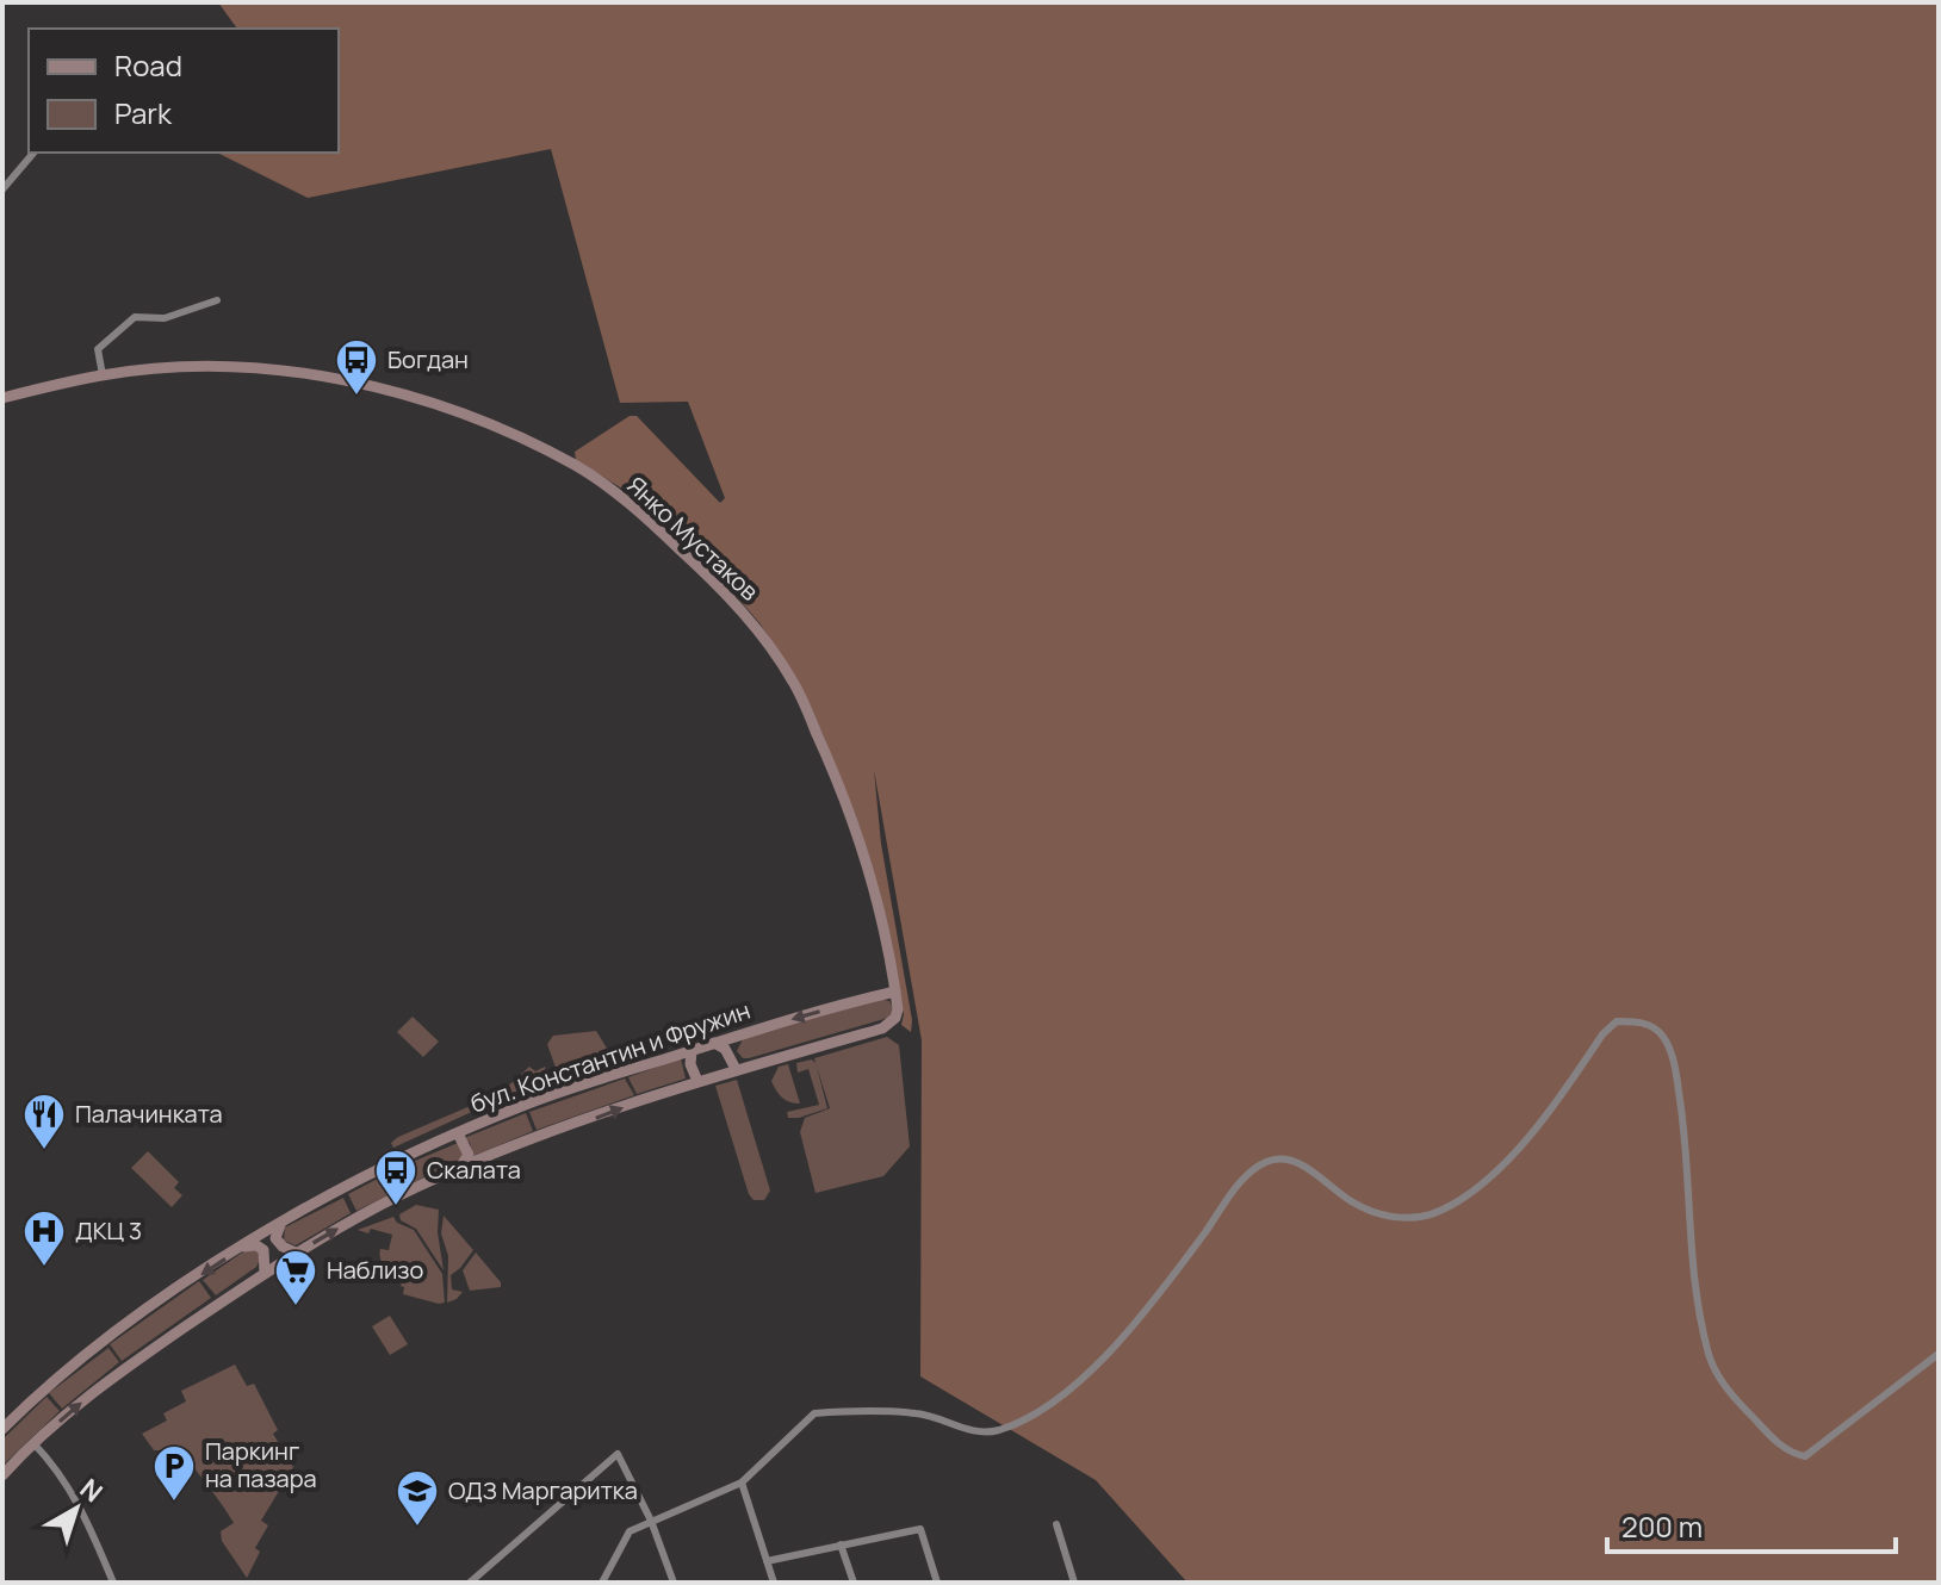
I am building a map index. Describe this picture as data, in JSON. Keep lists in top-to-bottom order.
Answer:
{
  "streets": {
    "street": ["Янко Мустаков", "бул. Константин и Фружин"]
  },
  "crossings": [
    ["Янко Мустаков", "бул. Константин и Фружин"]
  ],
  "places": {
    "bus stop": ["Богдан", "Скалата"],
    "restaurant": ["Палачинката"],
    "hospital": ["ДКЦ 3"],
    "supermarket": ["Наблизо"],
    "parking": ["Паркинг на пазара"],
    "school or university": ["ОДЗ Маргаритка"]
  },
  "legend": ["Road", "Park"],
  "scale_bar": "200 m",
  "north": "top right"
}
